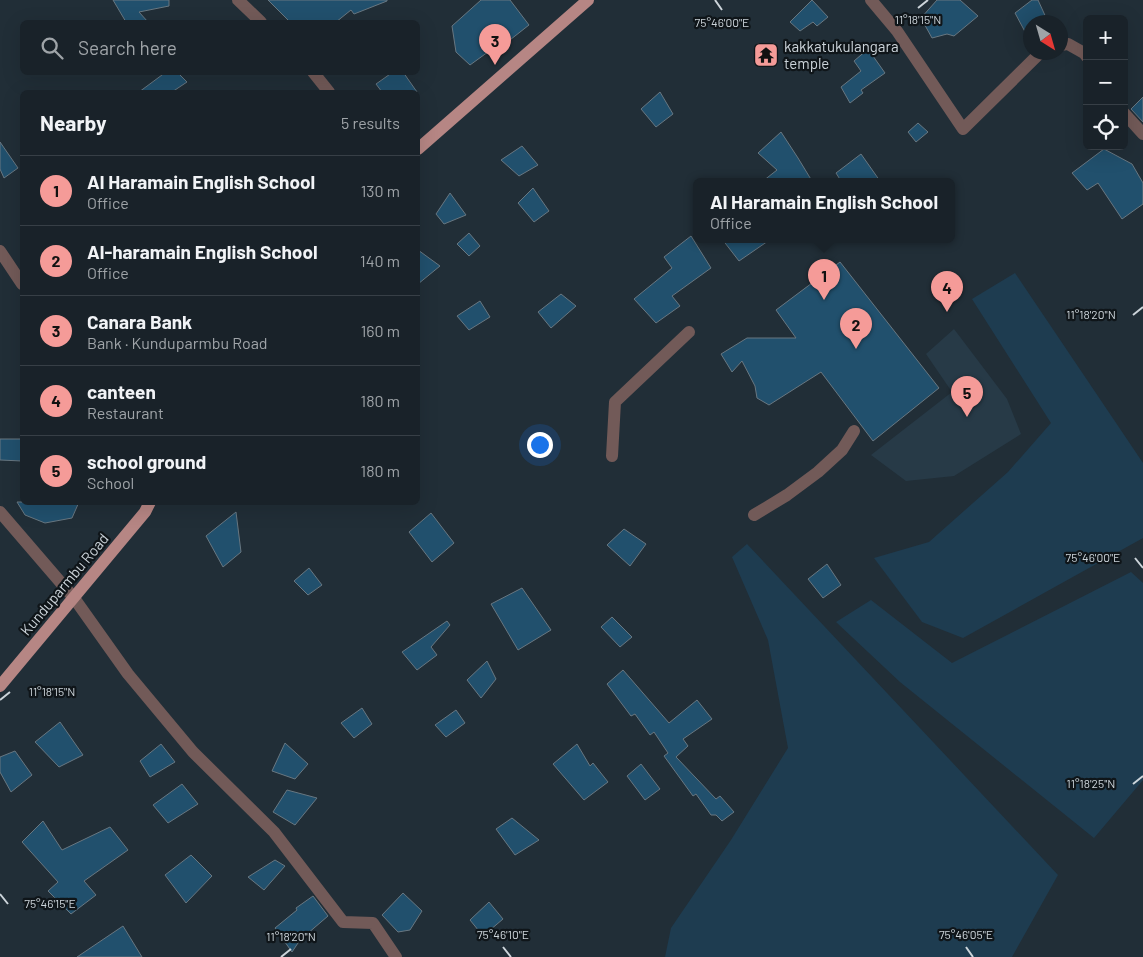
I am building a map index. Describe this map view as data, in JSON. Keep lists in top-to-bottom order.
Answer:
{
  "streets": {
    "main road": ["Kunduparmbu Road"]
  },
  "places": {
    "temple": ["kakkatukulangara temple"]
  },
  "north": "bottom right",
  "page": {
    "map_buttons": ["+", "−"],
    "search": "Search here",
    "pins": [
      "3",
      "1",
      "4",
      "2",
      "5"
    ],
    "heading": ["Nearby", "5 results"],
    "list": [
      {
        "mark": "1",
        "name": "Al Haramain English School",
        "note": "Office",
        "value": "130 m"
      },
      {
        "mark": "2",
        "name": "Al-haramain English School",
        "note": "Office",
        "value": "140 m"
      },
      {
        "mark": "3",
        "name": "Canara Bank",
        "note": "Bank · Kunduparmbu Road",
        "value": "160 m"
      },
      {
        "mark": "4",
        "name": "canteen",
        "note": "Restaurant",
        "value": "180 m"
      },
      {
        "mark": "5",
        "name": "school ground",
        "note": "School",
        "value": "180 m"
      }
    ],
    "popup": ["Al Haramain English School", "Office"]
  },
  "coordinates": [
    "11°18'15\"N",
    "75°46'00\"E",
    "11°18'20\"N",
    "11°18'25\"N",
    "75°46'15\"E",
    "75°46'10\"E",
    "75°46'05\"E"
  ]
}
